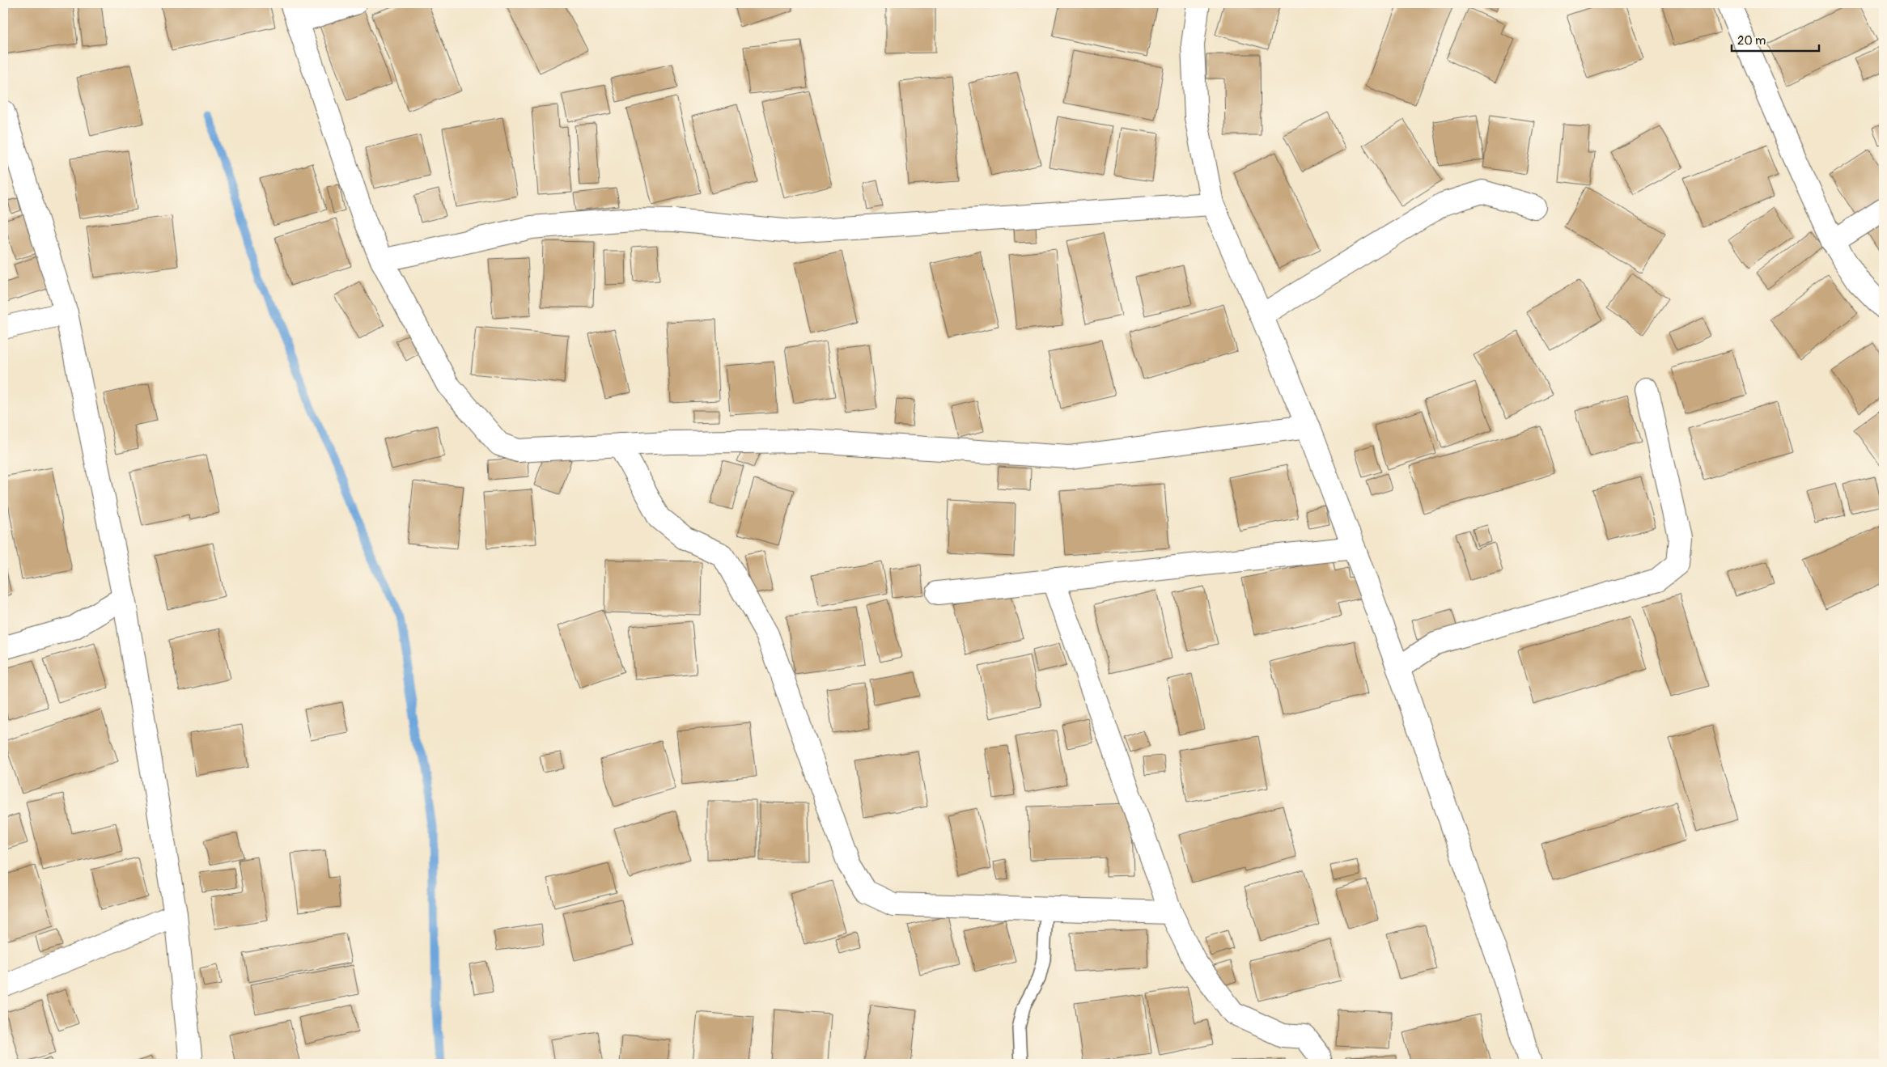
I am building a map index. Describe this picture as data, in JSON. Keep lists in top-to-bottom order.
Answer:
{
  "scale_bar": "20 m"
}
